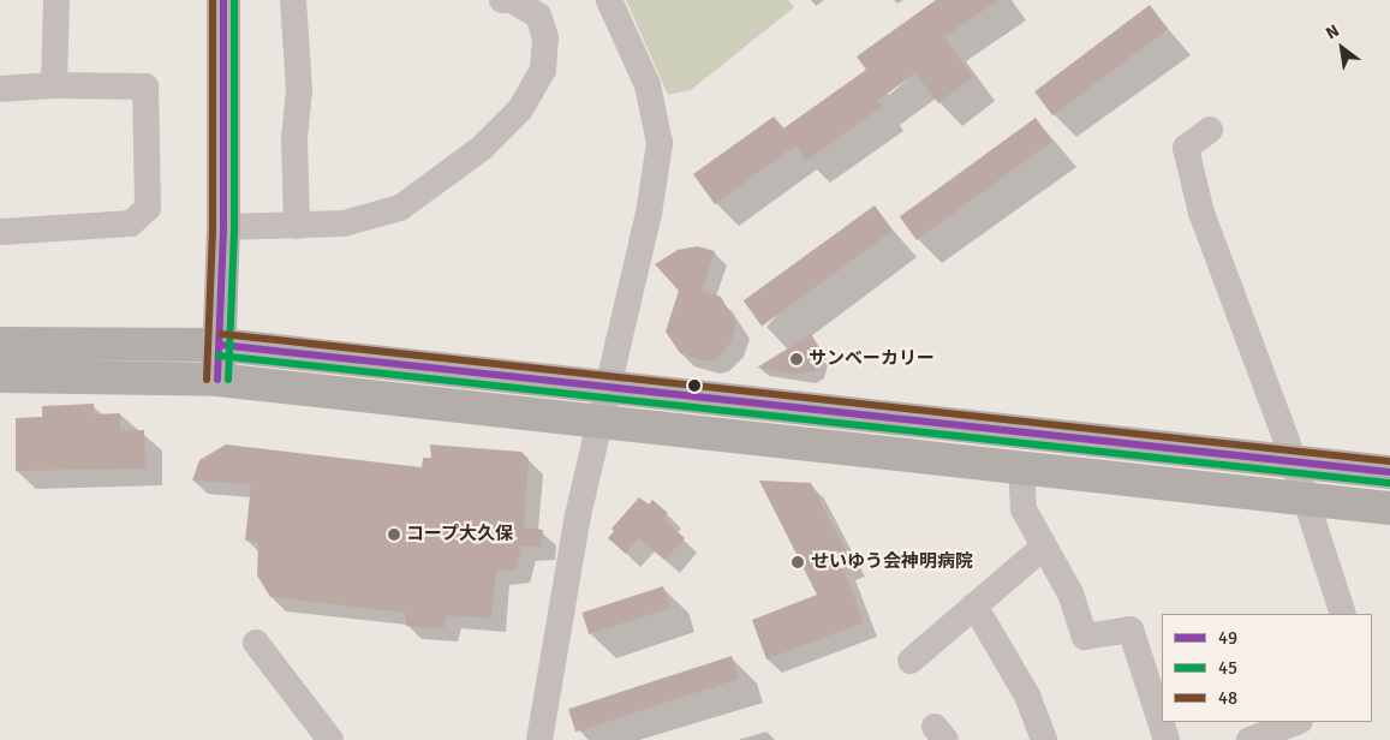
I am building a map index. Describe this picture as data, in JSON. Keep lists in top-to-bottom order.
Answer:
{
  "places": ["サンベーカリー", "コープ大久保", "せいゆう会神明病院"],
  "lines": ["transit line 49", "transit line 45", "transit line 48"],
  "legend": ["49", "45", "48"],
  "north": "top left"
}
